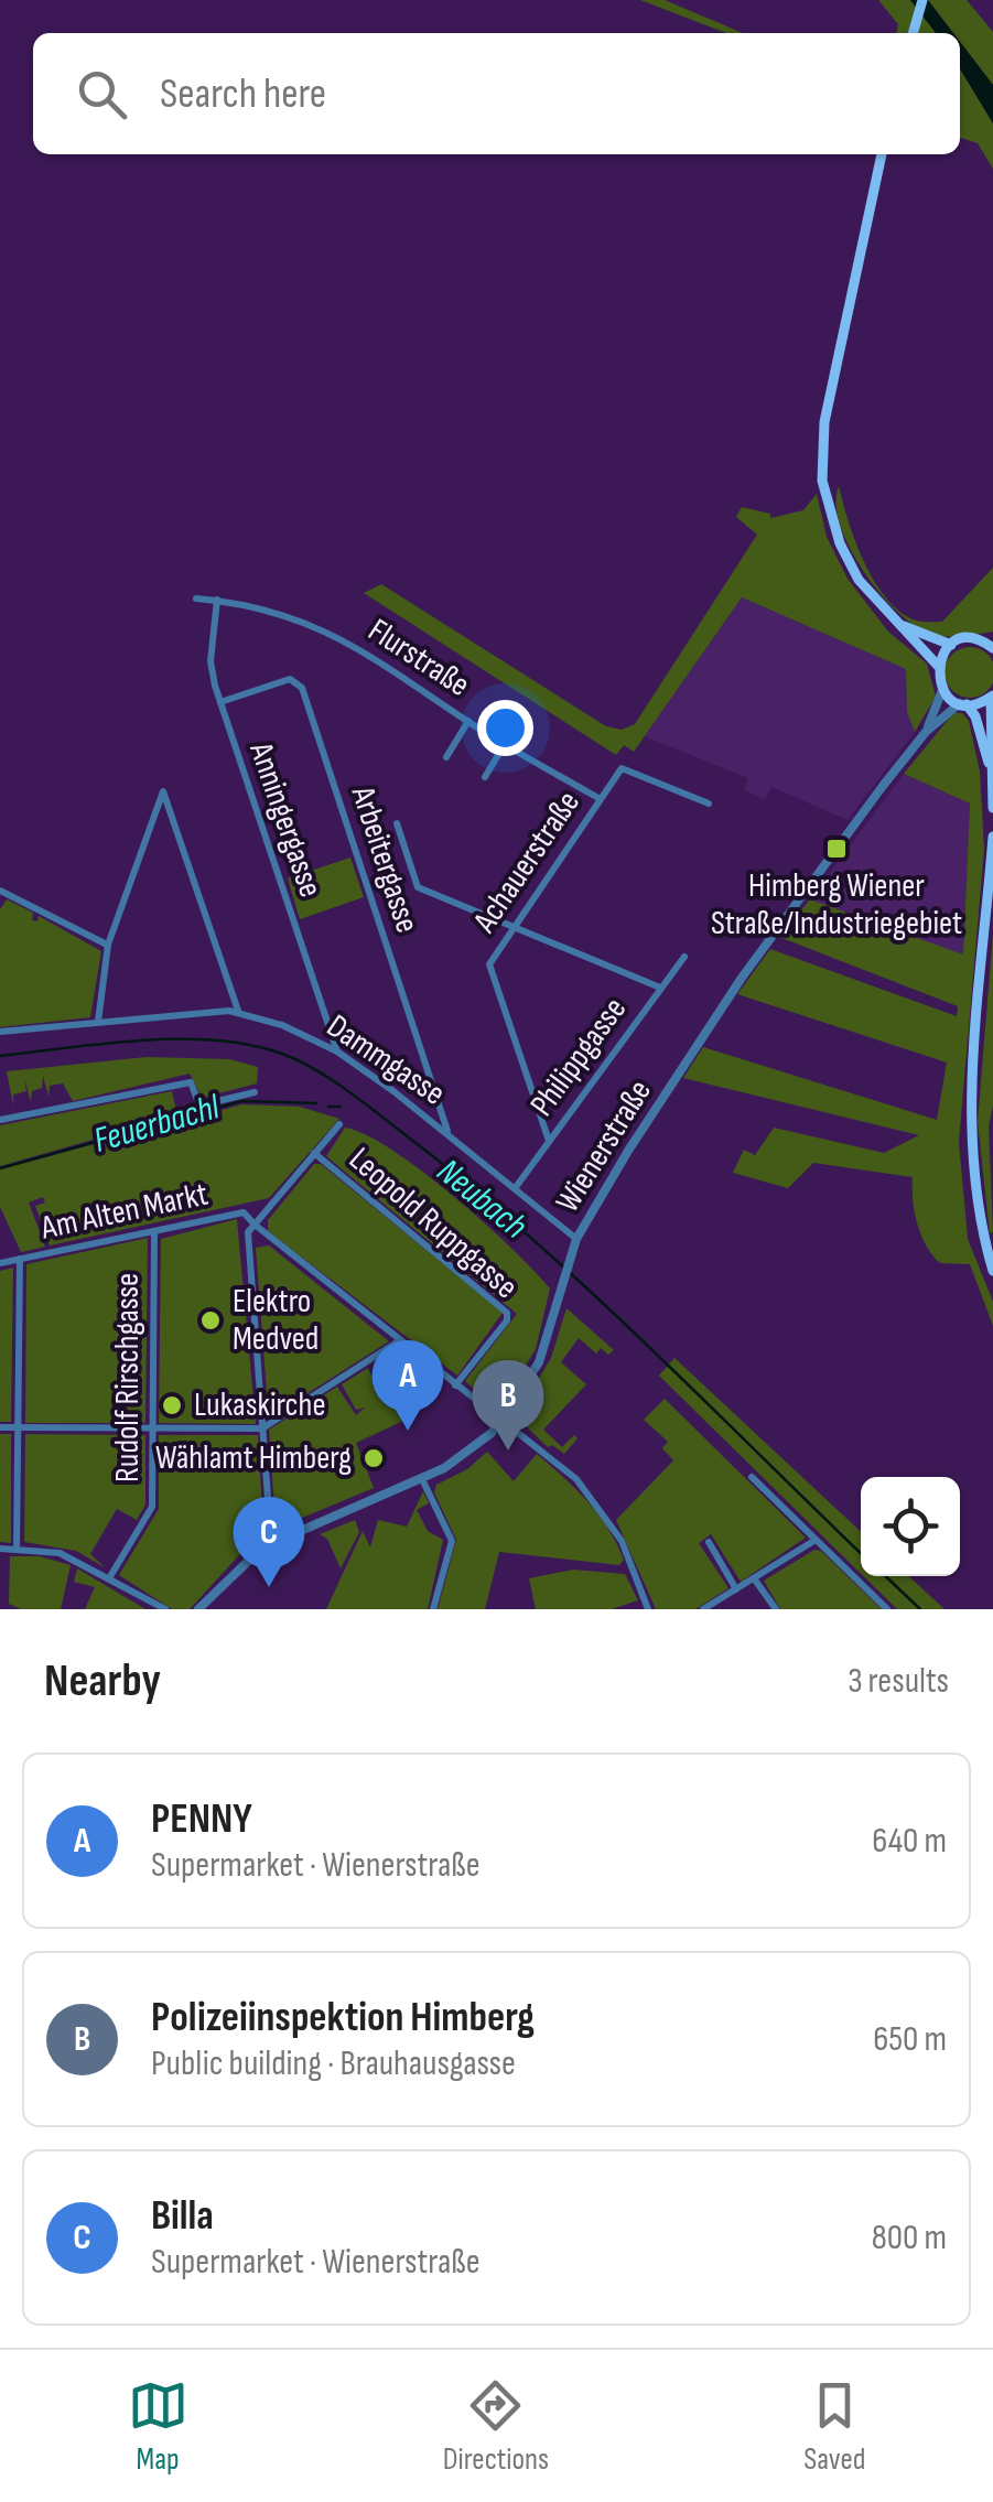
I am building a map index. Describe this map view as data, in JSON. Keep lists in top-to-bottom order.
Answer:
{
  "streets": {
    "street": [
      "Flurstraße",
      "Anningergasse",
      "Arbeitergasse",
      "Achauerstraße",
      "Philippgasse",
      "Dammgasse",
      "Wienerstraße",
      "Am Alten Markt",
      "Leopold Ruppgasse",
      "Rudolf Rirschgasse"
    ]
  },
  "crossings": [
    ["Flurstraße", "Anningergasse"],
    ["Flurstraße", "Achauerstraße"],
    ["Anningergasse", "Arbeitergasse"],
    ["Anningergasse", "Dammgasse"],
    ["Arbeitergasse", "Dammgasse"],
    ["Achauerstraße", "Philippgasse"],
    ["Philippgasse", "Dammgasse"],
    ["Dammgasse", "Wienerstraße"],
    ["Am Alten Markt", "Leopold Ruppgasse"],
    ["Am Alten Markt", "Rudolf Rirschgasse"]
  ],
  "water": ["Feuerbachl", "Neubach"],
  "places": {
    "transit": ["Himberg Wiener Straße/Industriegebiet"],
    "other": ["Elektro Medved", "Lukaskirche", "Wählamt Himberg"]
  },
  "page": {
    "search": "Search here",
    "pins": ["A", "B", "C"],
    "heading": ["Nearby", "3 results"],
    "list": [
      {
        "mark": "A",
        "name": "PENNY",
        "note": "Supermarket · Wienerstraße",
        "value": "640 m"
      },
      {
        "mark": "B",
        "name": "Polizeiinspektion Himberg",
        "note": "Public building · Brauhausgasse",
        "value": "650 m"
      },
      {
        "mark": "C",
        "name": "Billa",
        "note": "Supermarket · Wienerstraße",
        "value": "800 m"
      }
    ],
    "nav": ["Map", "Directions", "Saved"]
  }
}
